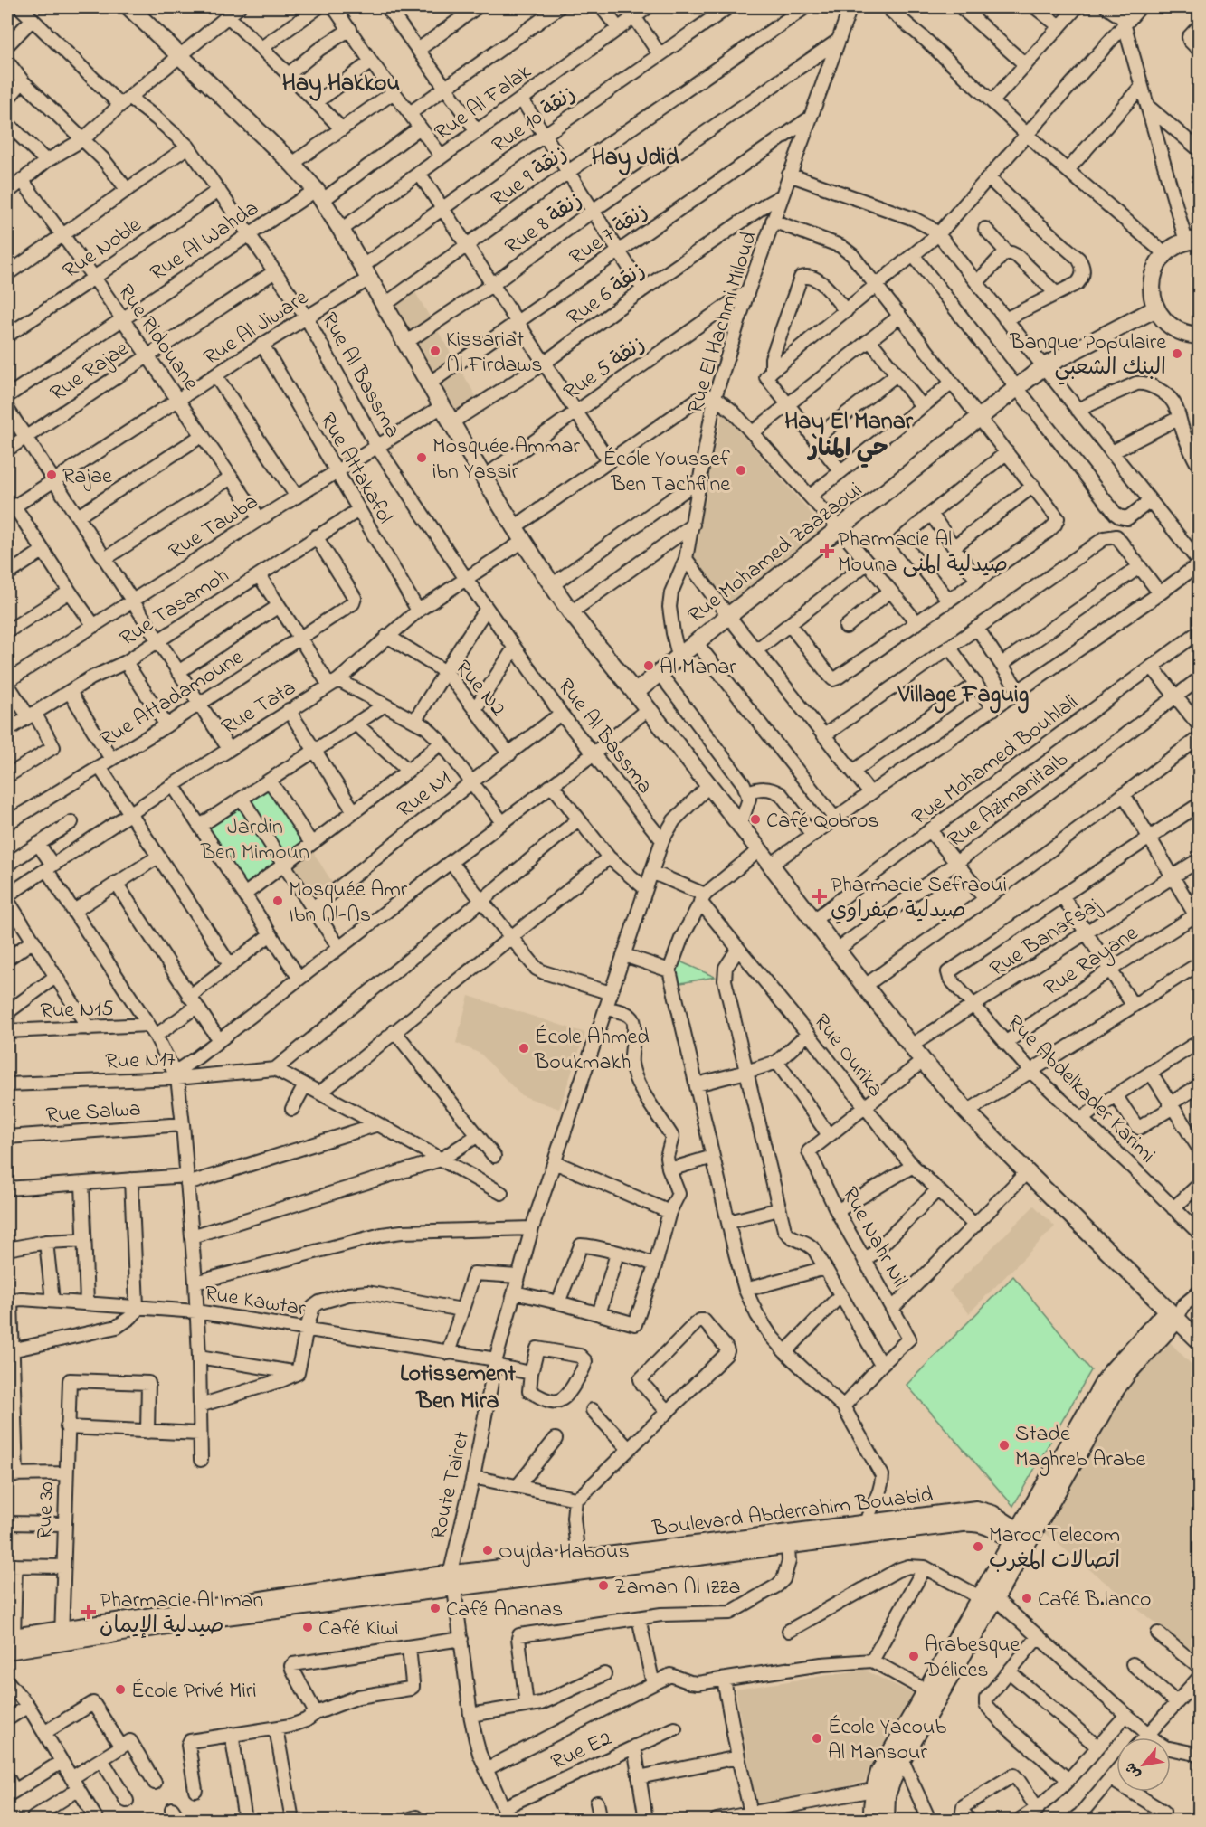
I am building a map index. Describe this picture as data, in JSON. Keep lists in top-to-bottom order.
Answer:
{
  "streets": {
    "main road": ["Rue Mohamed Zaazaoui", "Boulevard Abderrahim Bouabid"],
    "street": [
      "Rue Al Falak",
      "Rue 10 زنقة",
      "Rue 9 زنقة",
      "Rue 8 زنقة",
      "Rue 7 زنقة",
      "Rue Al Wahda",
      "Rue Noble",
      "Rue 6 زنقة",
      "Rue El Hachmi Miloud",
      "Rue Al Jiware",
      "Rue Ridouane",
      "Rue 5 زنقة",
      "Rue Rajae",
      "Rue Al Bassma",
      "Rue Attakafol",
      "Rue Tawba",
      "Rue Tasamoh",
      "Rue N2",
      "Rue Attadamoune",
      "Rue Tata",
      "Rue Mohamed Bouhlali",
      "Rue N1",
      "Rue Azimanitaib",
      "Rue Banafsaj",
      "Rue Rayane",
      "Rue N15",
      "Rue Ourika",
      "Rue N17",
      "Rue Abdelkader Karimi",
      "Rue Salwa",
      "Rue Nahr Nil",
      "Rue Kawtar",
      "Route Tairet",
      "Rue 30",
      "Rue E2"
    ]
  },
  "crossings": [
    ["Rue 10 زنقة", "Rue Al Jiware"],
    ["Rue 8 زنقة", "Rue El Hachmi Miloud"],
    ["Rue 7 زنقة", "Rue El Hachmi Miloud"],
    ["Rue Al Wahda", "Rue Ridouane"],
    ["Rue Al Wahda", "Rue Al Bassma"],
    ["Rue Noble", "Rue Ridouane"],
    ["Rue Noble", "Rue Al Bassma"],
    ["Rue 6 زنقة", "Rue El Hachmi Miloud"],
    ["Rue El Hachmi Miloud", "Rue 5 زنقة"],
    ["Rue El Hachmi Miloud", "Rue Mohamed Zaazaoui"],
    ["Rue El Hachmi Miloud", "Rue Tata"],
    ["Rue Al Jiware", "Rue Ridouane"],
    ["Rue Al Jiware", "Rue Al Bassma"],
    ["Rue Al Jiware", "Rue Attakafol"],
    ["Rue Ridouane", "Rue Rajae"],
    ["Rue Ridouane", "Rue Tawba"],
    ["Rue Rajae", "Rue Al Bassma"],
    ["Rue Al Bassma", "Rue Tawba"],
    ["Rue Al Bassma", "Rue Tata"],
    ["Rue Al Bassma", "Rue N1"],
    ["Rue Al Bassma", "Route Tairet"],
    ["Rue Attakafol", "Rue Tawba"],
    ["Rue Attakafol", "Rue Tasamoh"],
    ["Rue Attakafol", "Rue Tata"],
    ["Rue Tasamoh", "Rue Attadamoune"],
    ["Rue N2", "Rue Tata"],
    ["Rue N2", "Rue N1"],
    ["Rue Banafsaj", "Rue Abdelkader Karimi"],
    ["Rue Rayane", "Rue Abdelkader Karimi"],
    ["Rue Ourika", "Route Tairet"],
    ["Rue Kawtar", "Route Tairet"],
    ["Route Tairet", "Boulevard Abderrahim Bouabid"],
    ["Rue 30", "Boulevard Abderrahim Bouabid"]
  ],
  "districts": [
    "Hay Hakkou",
    "Hay Jdid",
    "Hay El Manar حي المنار",
    "Village Faguig",
    "Lotissement Ben Mira"
  ],
  "parks": ["Jardin Ben Mimoun"],
  "places": {
    "other": [
      "Kissariat Al Firdaws",
      "Banque Populaire البنك الشعبي",
      "Mosquée Ammar ibn Yassir",
      "École Youssef Ben Tachfine",
      "Rajae",
      "Al Manar",
      "Café Qobros",
      "Mosquée Amr Ibn Al-As",
      "École Ahmed Boukmakh",
      "Stade Maghreb Arabe",
      "Maroc Telecom اتصالات المغرب",
      "Oujda Habous",
      "Zaman Al Izza",
      "Café B.lanco",
      "Café Ananas",
      "Café Kiwi",
      "Arabesque Délices",
      "École Privé Miri",
      "École Yacoub Al Mansour"
    ],
    "health": ["Pharmacie Al Mouna صيدلية المنى", "Pharmacie Sefraoui صيدلية صفراوي", "Pharmacie Al Iman صيدلية الإيمان"]
  },
  "north": "bottom left"
}
